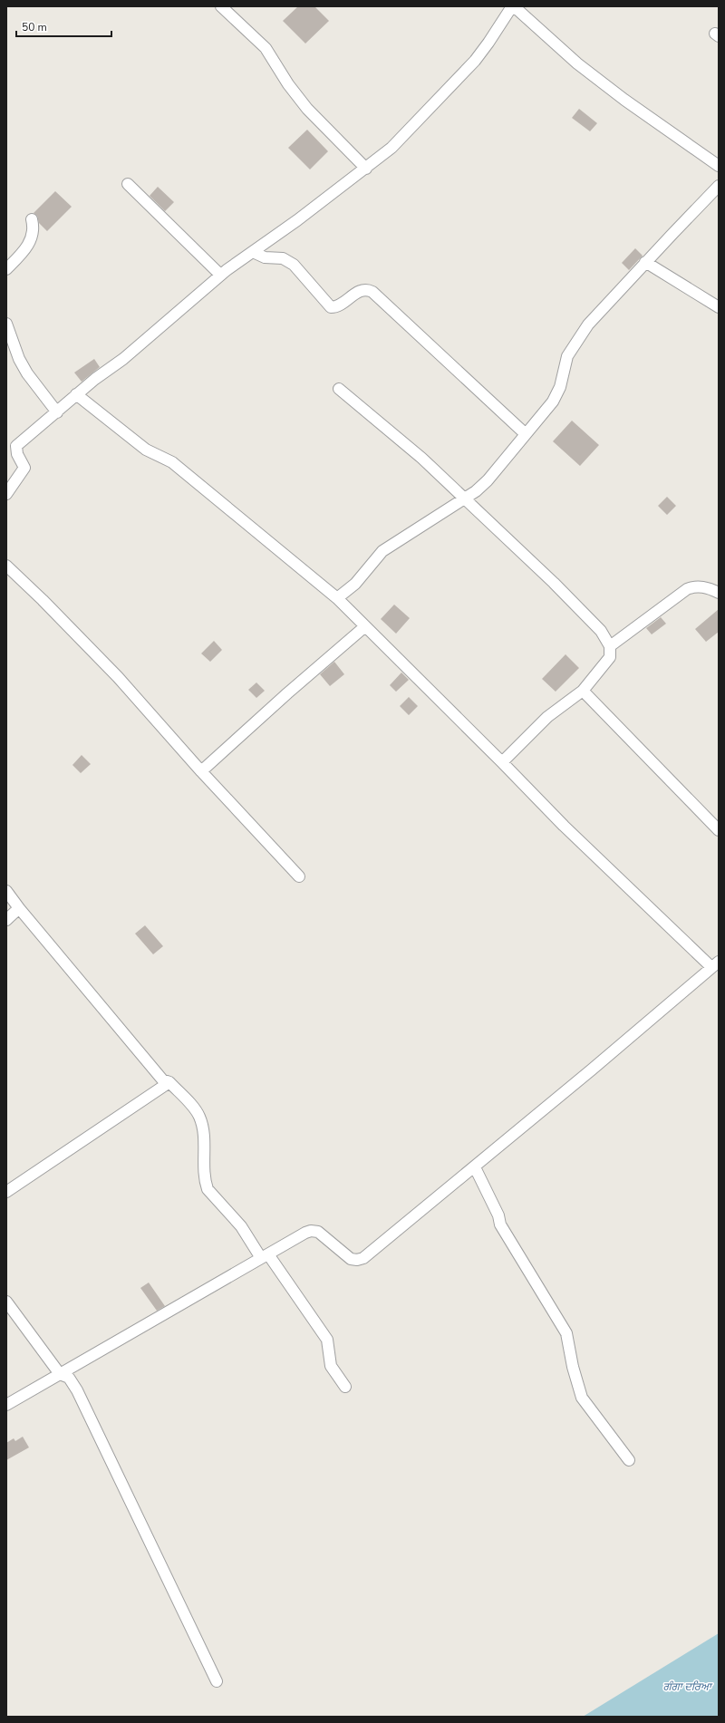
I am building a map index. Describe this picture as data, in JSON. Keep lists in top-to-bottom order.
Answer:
{
  "water": ["ਗੰਗਾ ਦਰਿਆ"],
  "scale_bar": "50 m"
}
